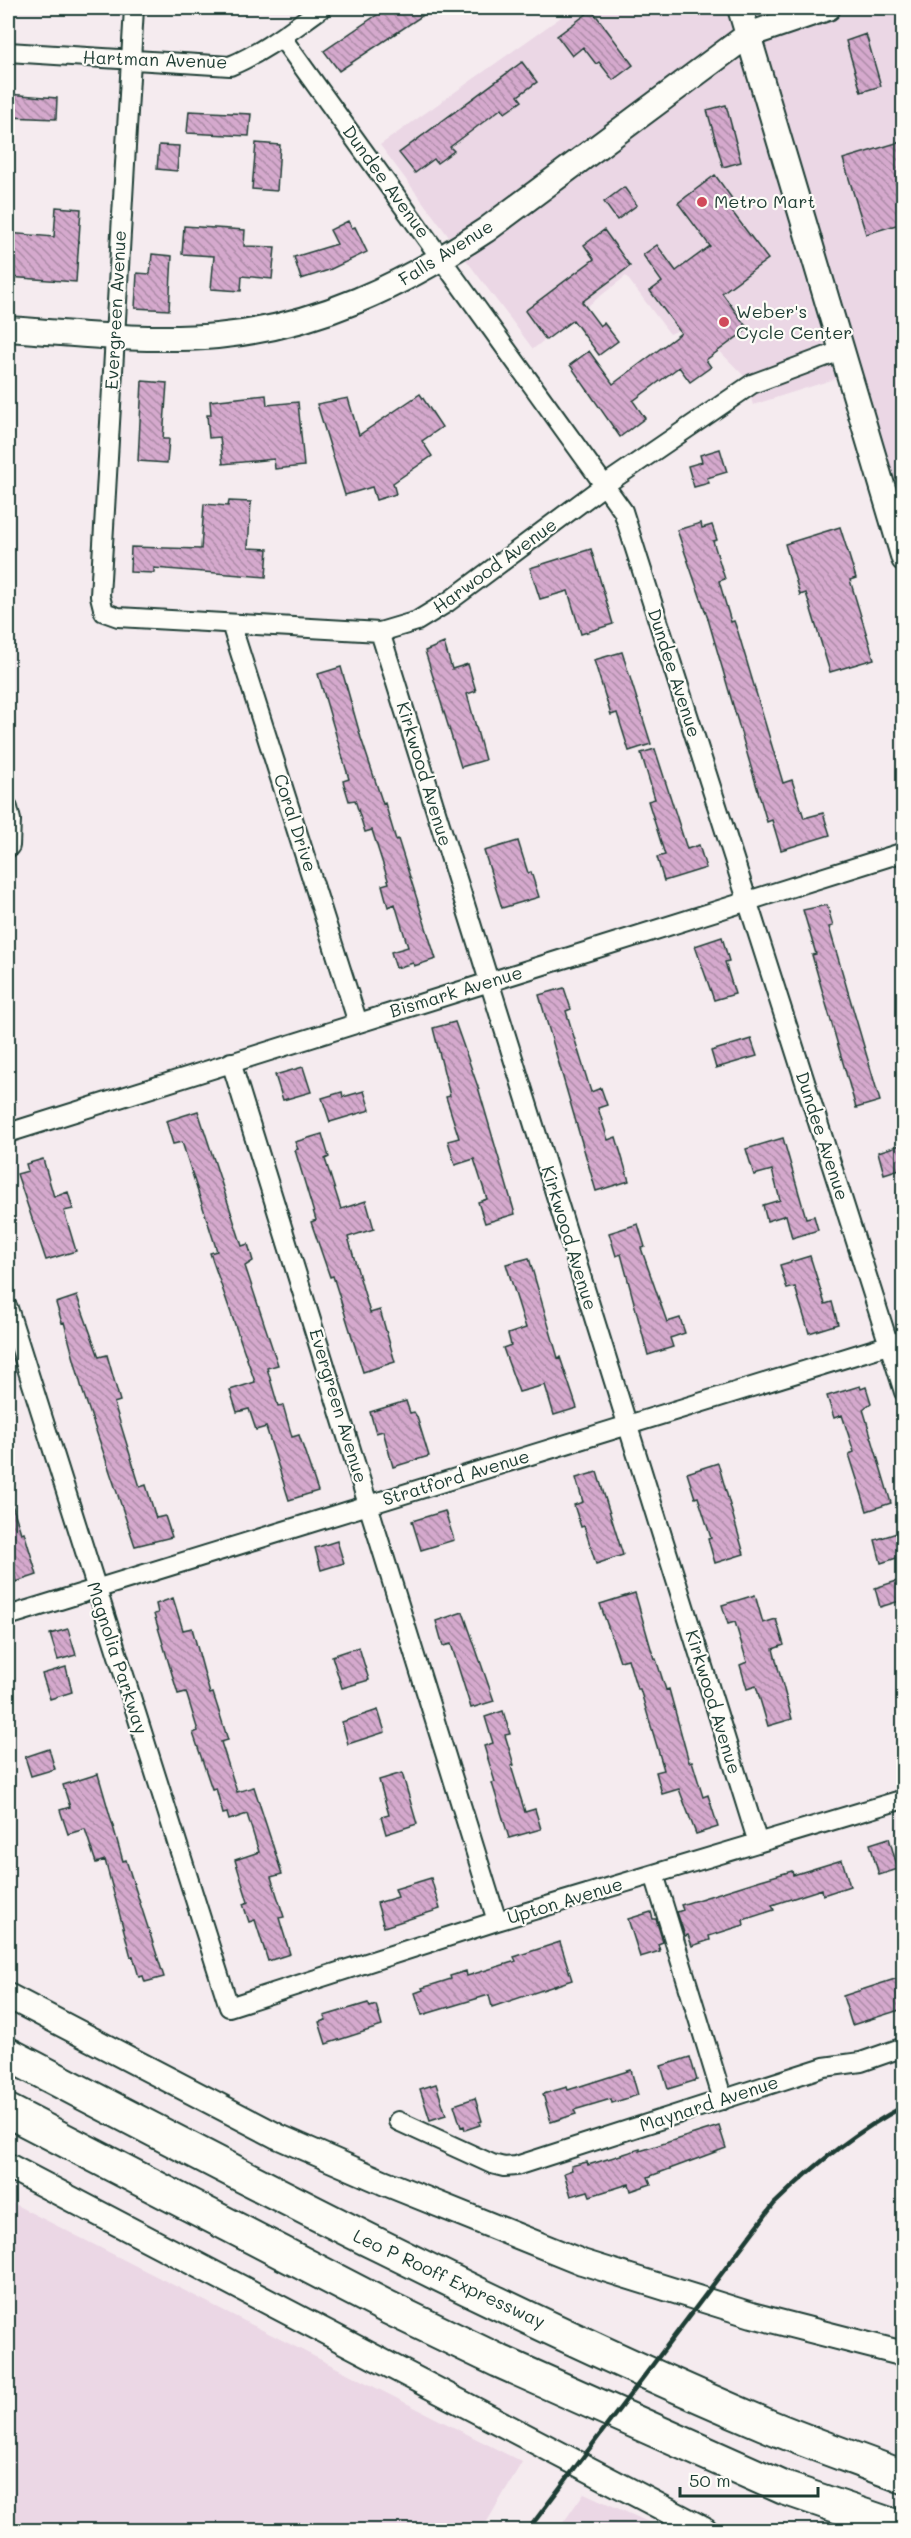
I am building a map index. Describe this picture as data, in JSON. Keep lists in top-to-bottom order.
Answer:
{
  "streets": {
    "highway": ["Leo P Rooff Expressway"],
    "street": [
      "Hartman Avenue",
      "Dundee Avenue",
      "Falls Avenue",
      "Evergreen Avenue",
      "Harwood Avenue",
      "Kirkwood Avenue",
      "Coral Drive",
      "Bismark Avenue",
      "Stratford Avenue",
      "Magnolia Parkway",
      "Upton Avenue",
      "Maynard Avenue"
    ]
  },
  "crossings": [
    ["Hartman Avenue", "Dundee Avenue"],
    ["Hartman Avenue", "Evergreen Avenue"],
    ["Dundee Avenue", "Falls Avenue"],
    ["Dundee Avenue", "Harwood Avenue"],
    ["Dundee Avenue", "Bismark Avenue"],
    ["Dundee Avenue", "Stratford Avenue"],
    ["Falls Avenue", "Evergreen Avenue"],
    ["Evergreen Avenue", "Harwood Avenue"],
    ["Evergreen Avenue", "Bismark Avenue"],
    ["Evergreen Avenue", "Stratford Avenue"],
    ["Evergreen Avenue", "Upton Avenue"],
    ["Harwood Avenue", "Kirkwood Avenue"],
    ["Harwood Avenue", "Coral Drive"],
    ["Kirkwood Avenue", "Bismark Avenue"],
    ["Kirkwood Avenue", "Stratford Avenue"],
    ["Kirkwood Avenue", "Upton Avenue"],
    ["Coral Drive", "Bismark Avenue"],
    ["Stratford Avenue", "Magnolia Parkway"],
    ["Magnolia Parkway", "Upton Avenue"]
  ],
  "places": ["Metro Mart", "Weber's Cycle Center"],
  "scale_bar": "50 m"
}
